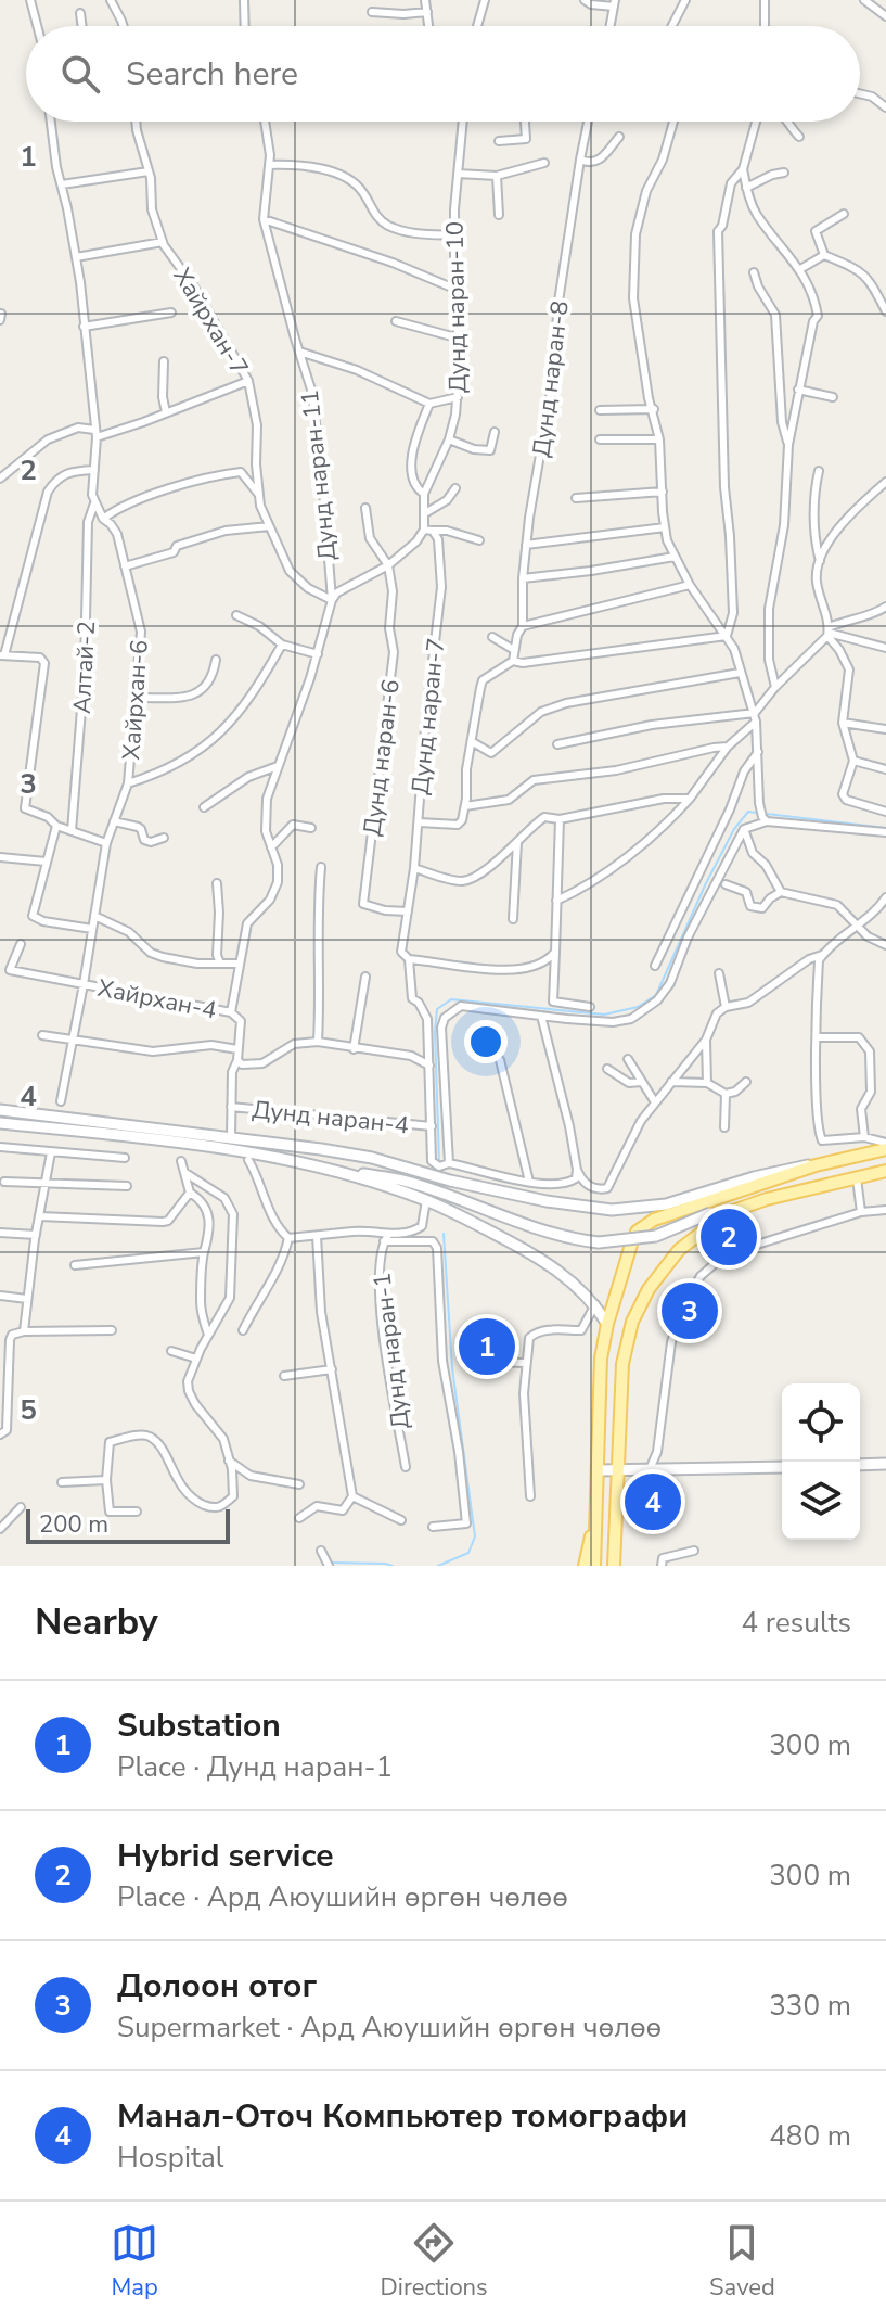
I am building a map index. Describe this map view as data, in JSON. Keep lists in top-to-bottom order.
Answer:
{
  "streets": {
    "street": [
      "Дунд наран-10",
      "Хайрхан-7",
      "Дунд наран-8",
      "Дунд наран-11",
      "Алтай-2",
      "Хайрхан-6",
      "Дунд наран-7",
      "Дунд наран-6",
      "Хайрхан-4",
      "Дунд наран-4",
      "Дунд наран-1"
    ]
  },
  "crossings": [
    ["Дунд наран-10", "Дунд наран-7"],
    ["Хайрхан-7", "Дунд наран-11"],
    ["Дунд наран-11", "Дунд наран-6"],
    ["Алтай-2", "Хайрхан-6"],
    ["Хайрхан-6", "Хайрхан-4"],
    ["Дунд наран-7", "Дунд наран-6"]
  ],
  "scale_bar": "200 m",
  "page": {
    "search": "Search here",
    "pins": [
      "2",
      "3",
      "1",
      "4"
    ],
    "scale": "200 m",
    "heading": ["Nearby", "4 results"],
    "list": [
      {
        "mark": "1",
        "name": "Substation",
        "note": "Place · Дунд наран-1",
        "value": "300 m"
      },
      {
        "mark": "2",
        "name": "Hybrid service",
        "note": "Place · Ард Аюушийн өргөн чөлөө",
        "value": "300 m"
      },
      {
        "mark": "3",
        "name": "Долоон отог",
        "note": "Supermarket · Ард Аюушийн өргөн чөлөө",
        "value": "330 m"
      },
      {
        "mark": "4",
        "name": "Манал-Оточ Компьютер томографи",
        "note": "Hospital",
        "value": "480 m"
      }
    ],
    "nav": ["Map", "Directions", "Saved"]
  },
  "grid": {
    "rows": [
      "1",
      "2",
      "3",
      "4",
      "5"
    ]
  }
}
